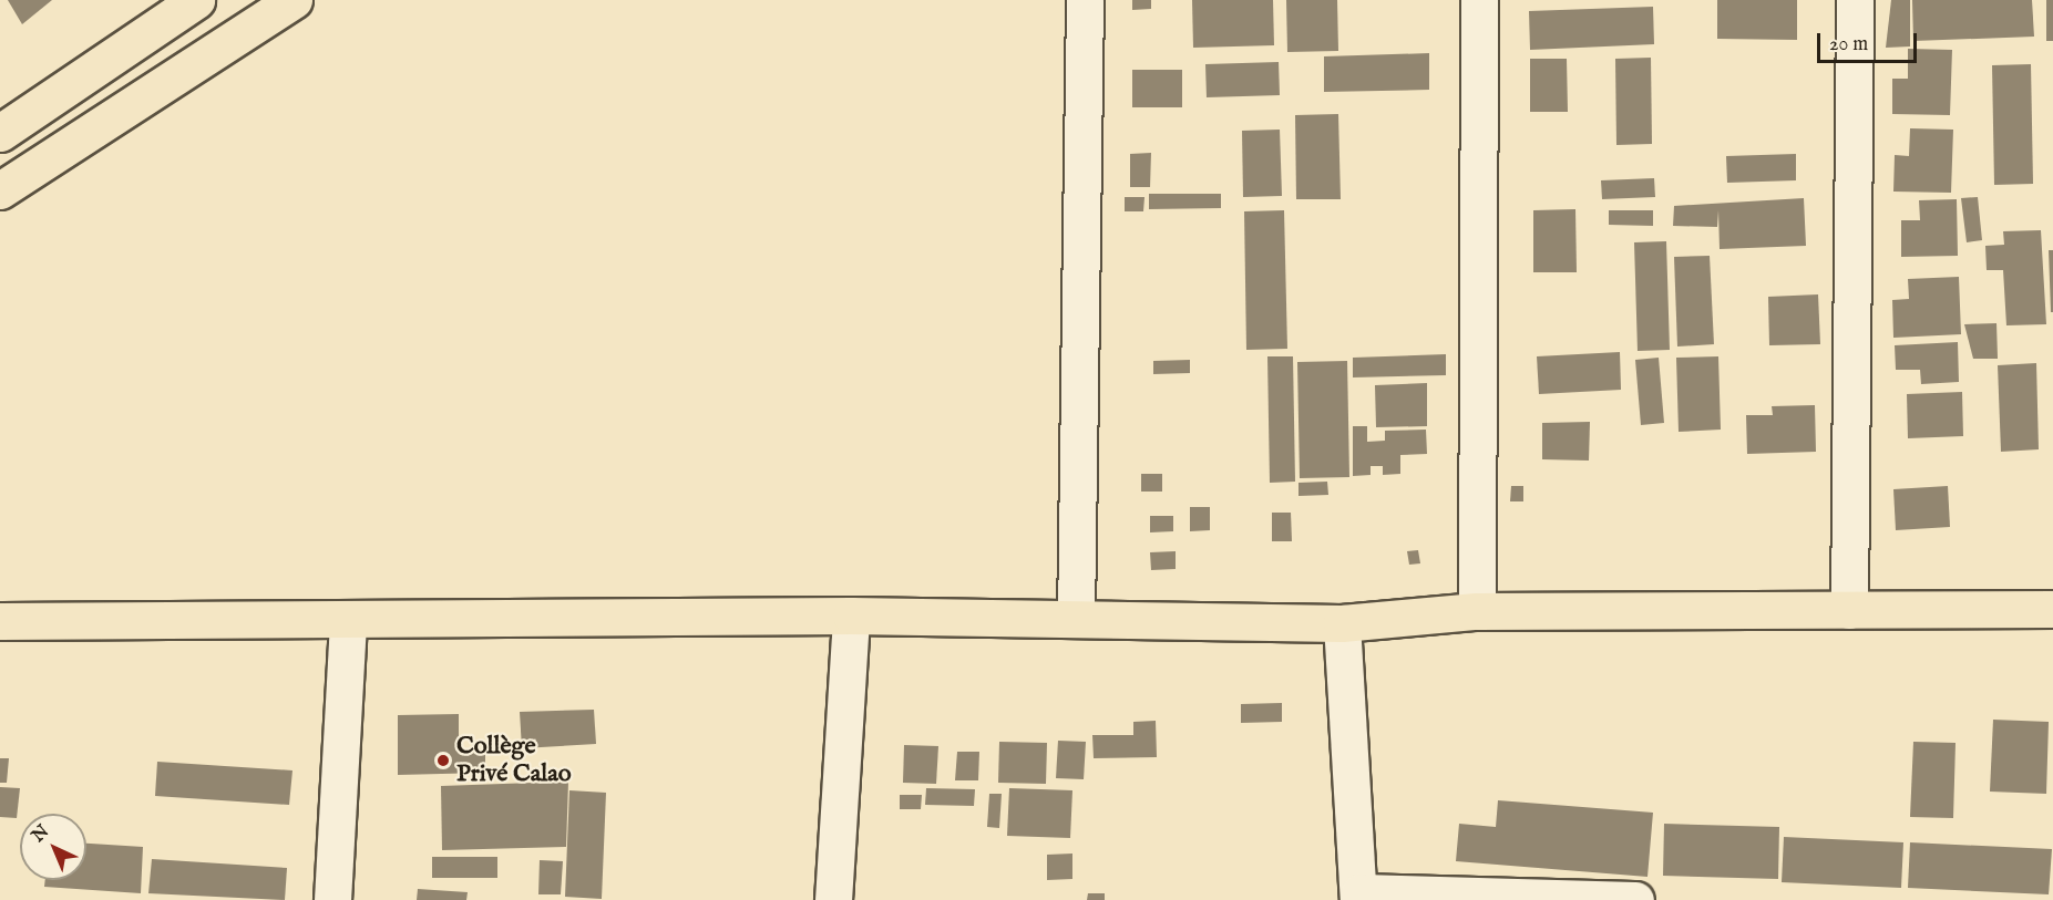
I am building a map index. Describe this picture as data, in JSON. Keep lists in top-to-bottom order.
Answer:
{
  "places": ["Collège Privé Calao"],
  "scale_bar": "20 m",
  "north": "top left"
}
